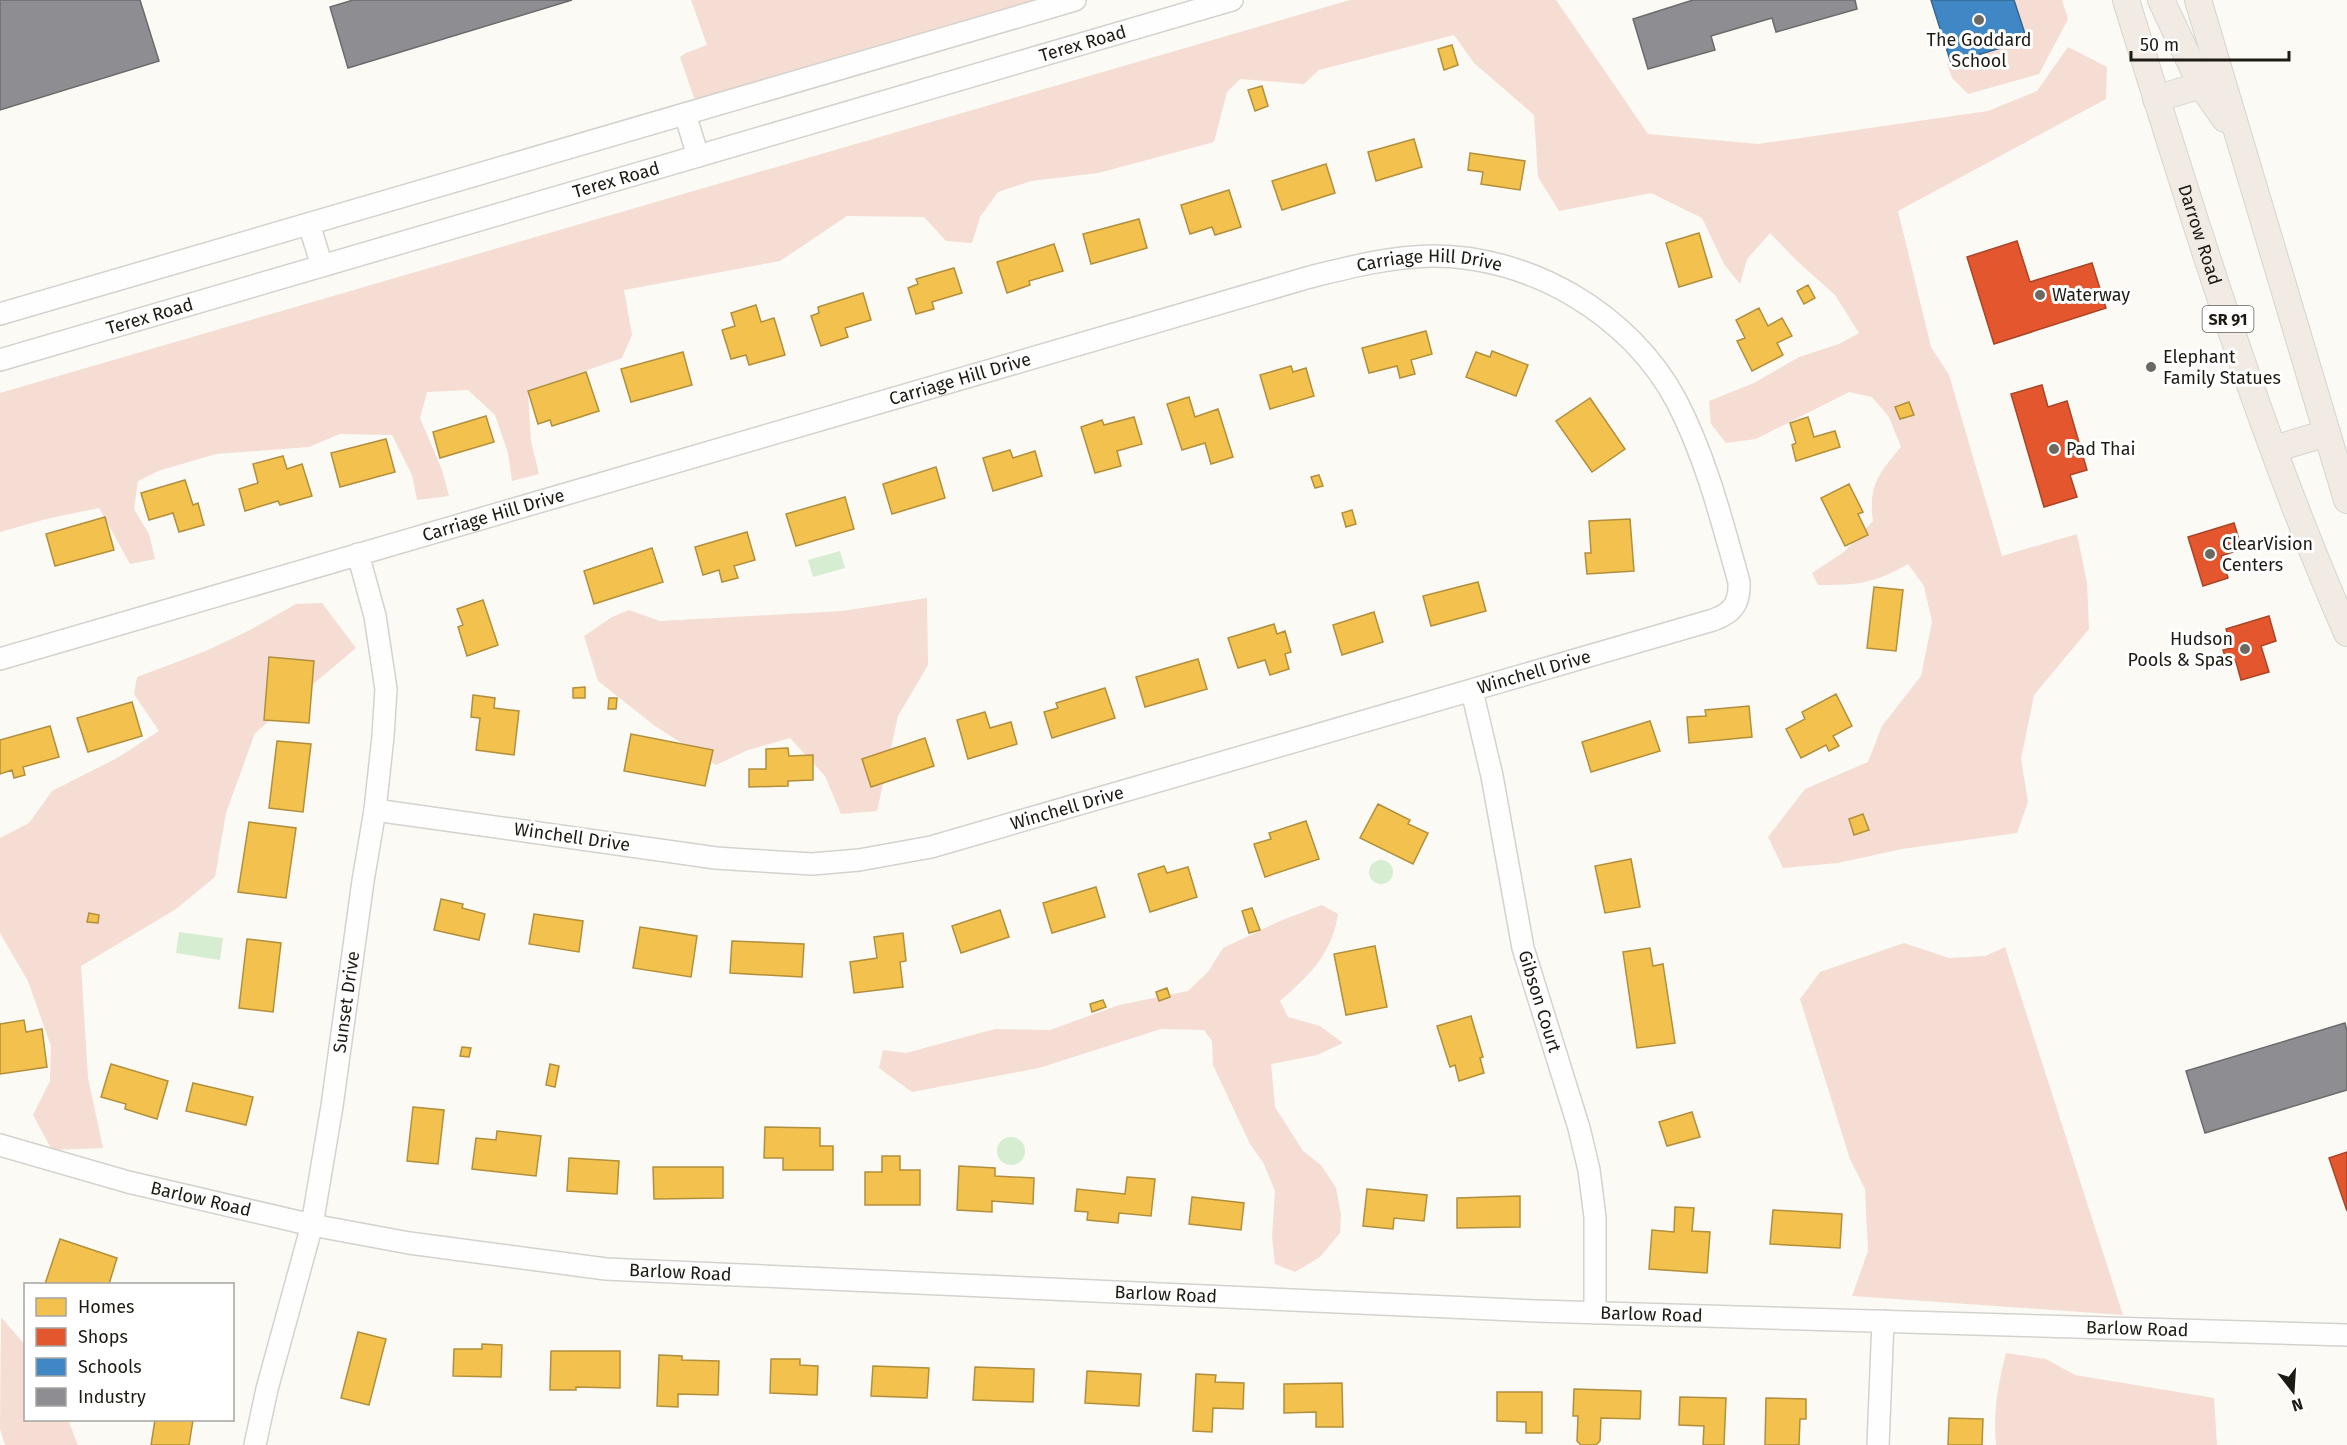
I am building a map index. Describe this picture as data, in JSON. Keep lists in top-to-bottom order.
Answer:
{
  "streets": {
    "main road": ["Darrow Road", "SR 91"],
    "street": [
      "Terex Road",
      "Carriage Hill Drive",
      "Winchell Drive",
      "Sunset Drive",
      "Gibson Court",
      "Barlow Road"
    ]
  },
  "crossings": [
    ["Carriage Hill Drive", "Winchell Drive"],
    ["Carriage Hill Drive", "Sunset Drive"],
    ["Winchell Drive", "Sunset Drive"],
    ["Winchell Drive", "Gibson Court"],
    ["Sunset Drive", "Barlow Road"],
    ["Gibson Court", "Barlow Road"]
  ],
  "places": [
    "The Goddard School",
    "Waterway",
    "Elephant Family Statues",
    "Pad Thai",
    "ClearVision Centers",
    "Hudson Pools & Spas"
  ],
  "legend": [
    "Homes",
    "Shops",
    "Schools",
    "Industry"
  ],
  "scale_bar": "50 m",
  "north": "bottom"
}
